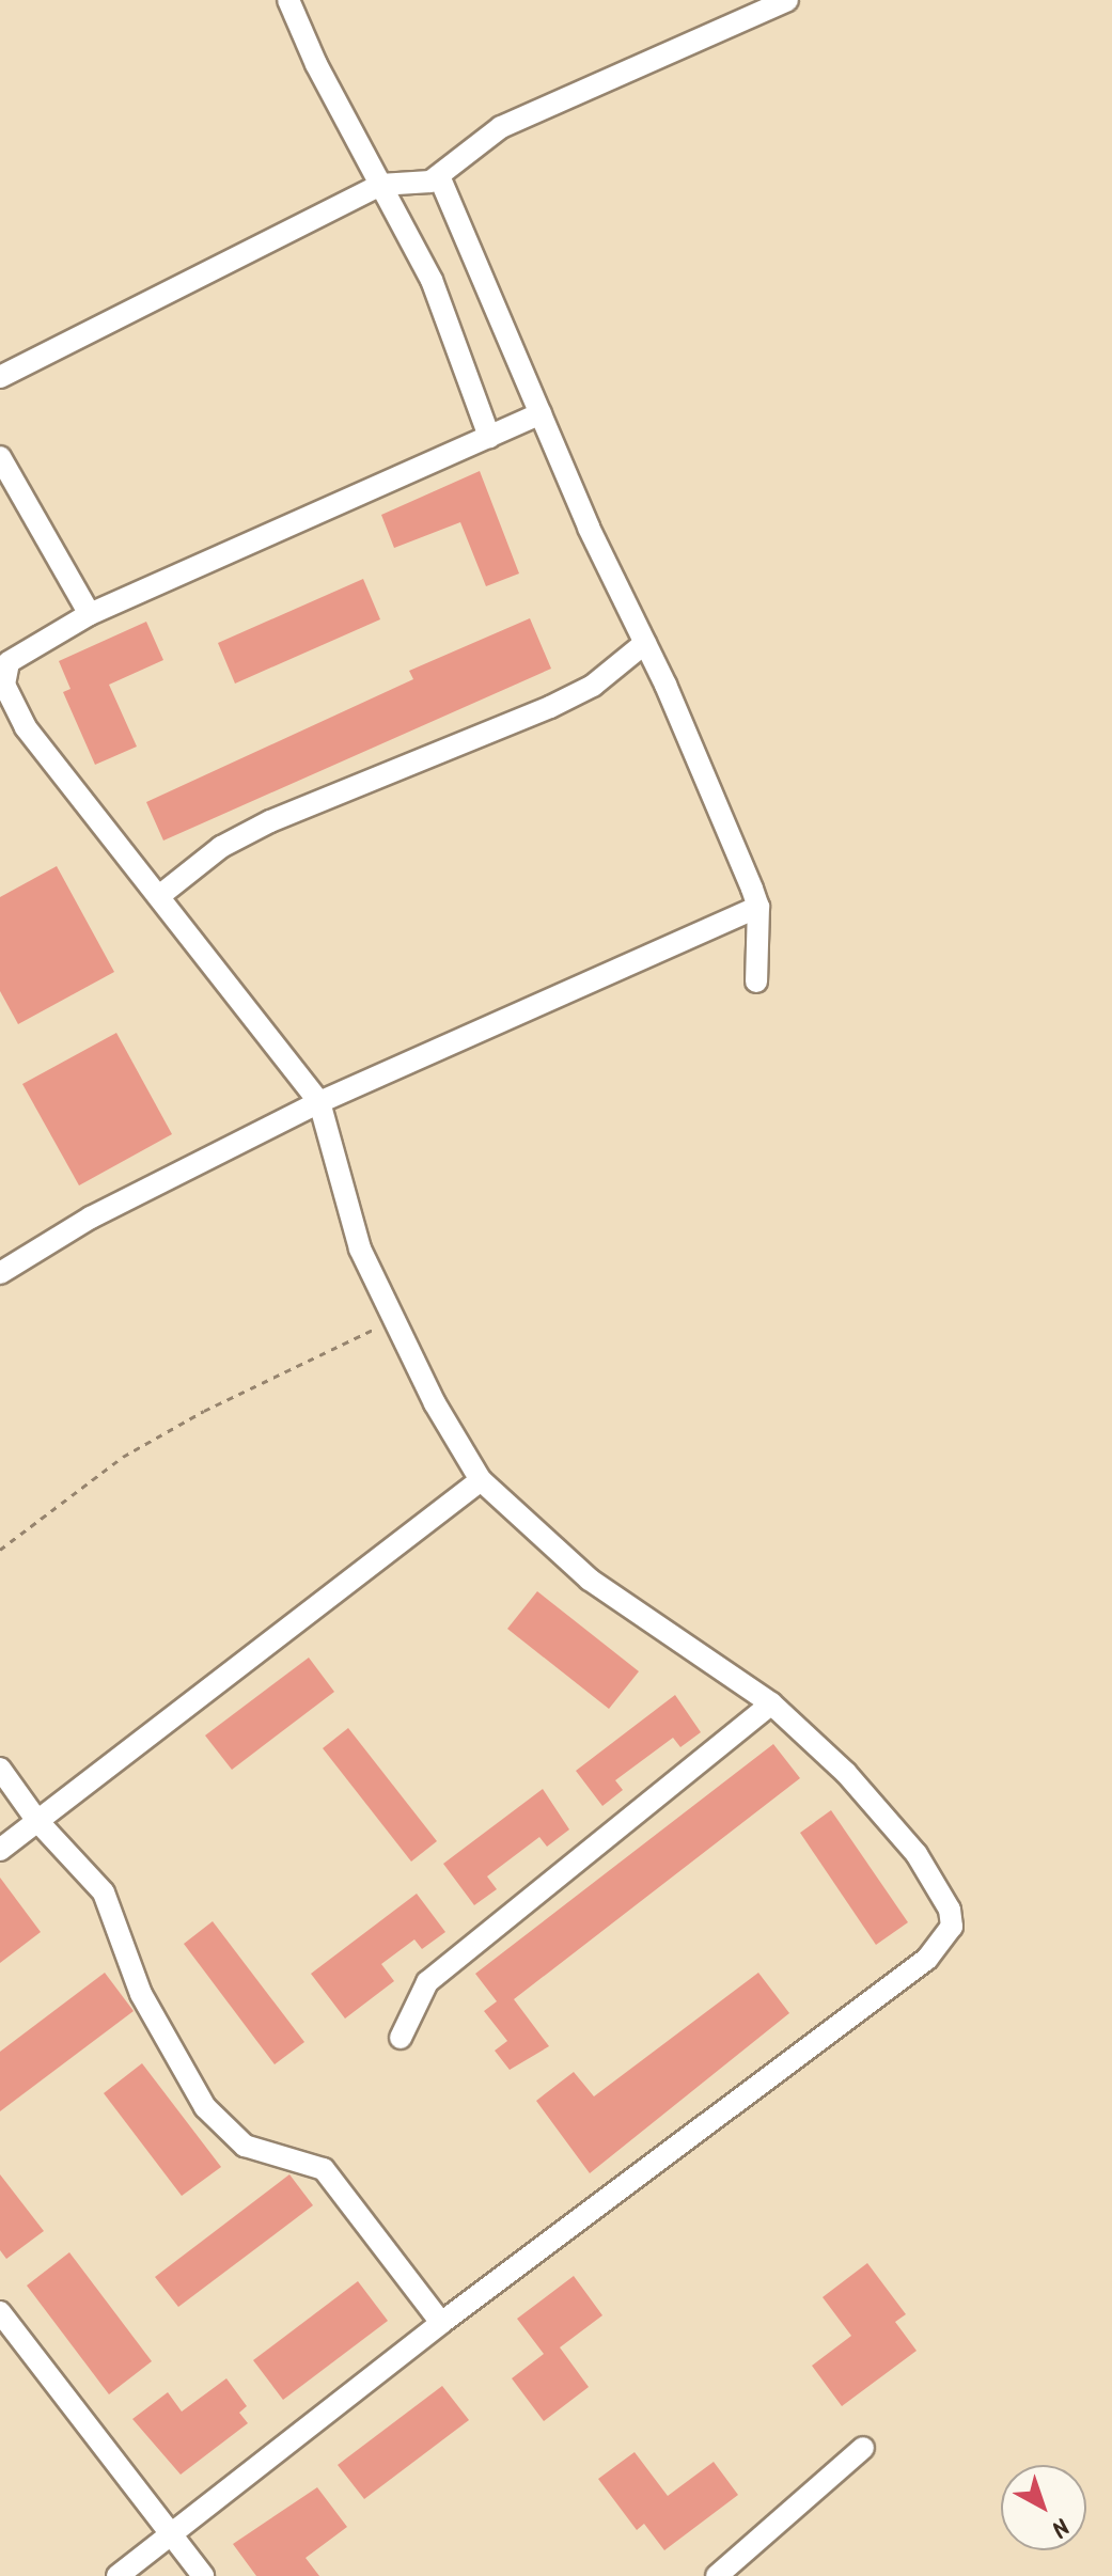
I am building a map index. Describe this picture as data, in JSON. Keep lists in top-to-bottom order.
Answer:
{
  "north": "bottom right"
}
